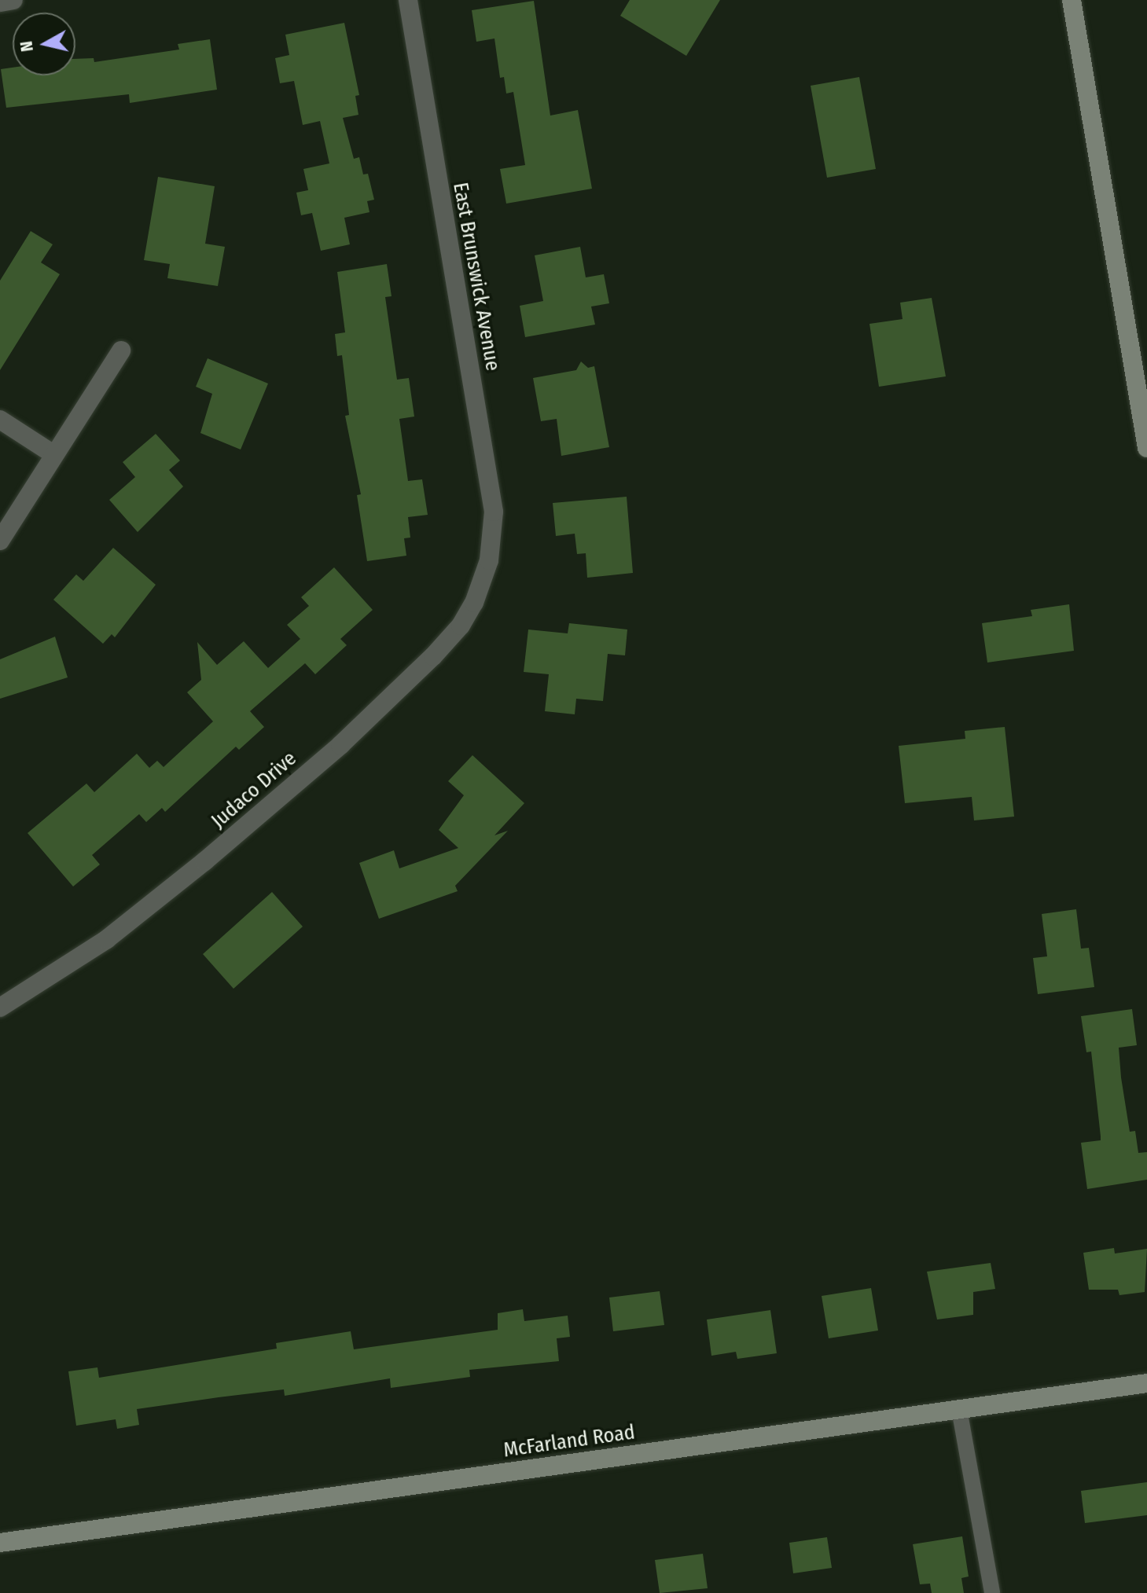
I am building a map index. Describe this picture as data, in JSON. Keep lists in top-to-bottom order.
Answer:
{
  "streets": {
    "street": ["East Brunswick Avenue", "Judaco Drive", "McFarland Road"]
  },
  "crossings": [
    ["East Brunswick Avenue", "Judaco Drive"]
  ],
  "north": "left"
}
